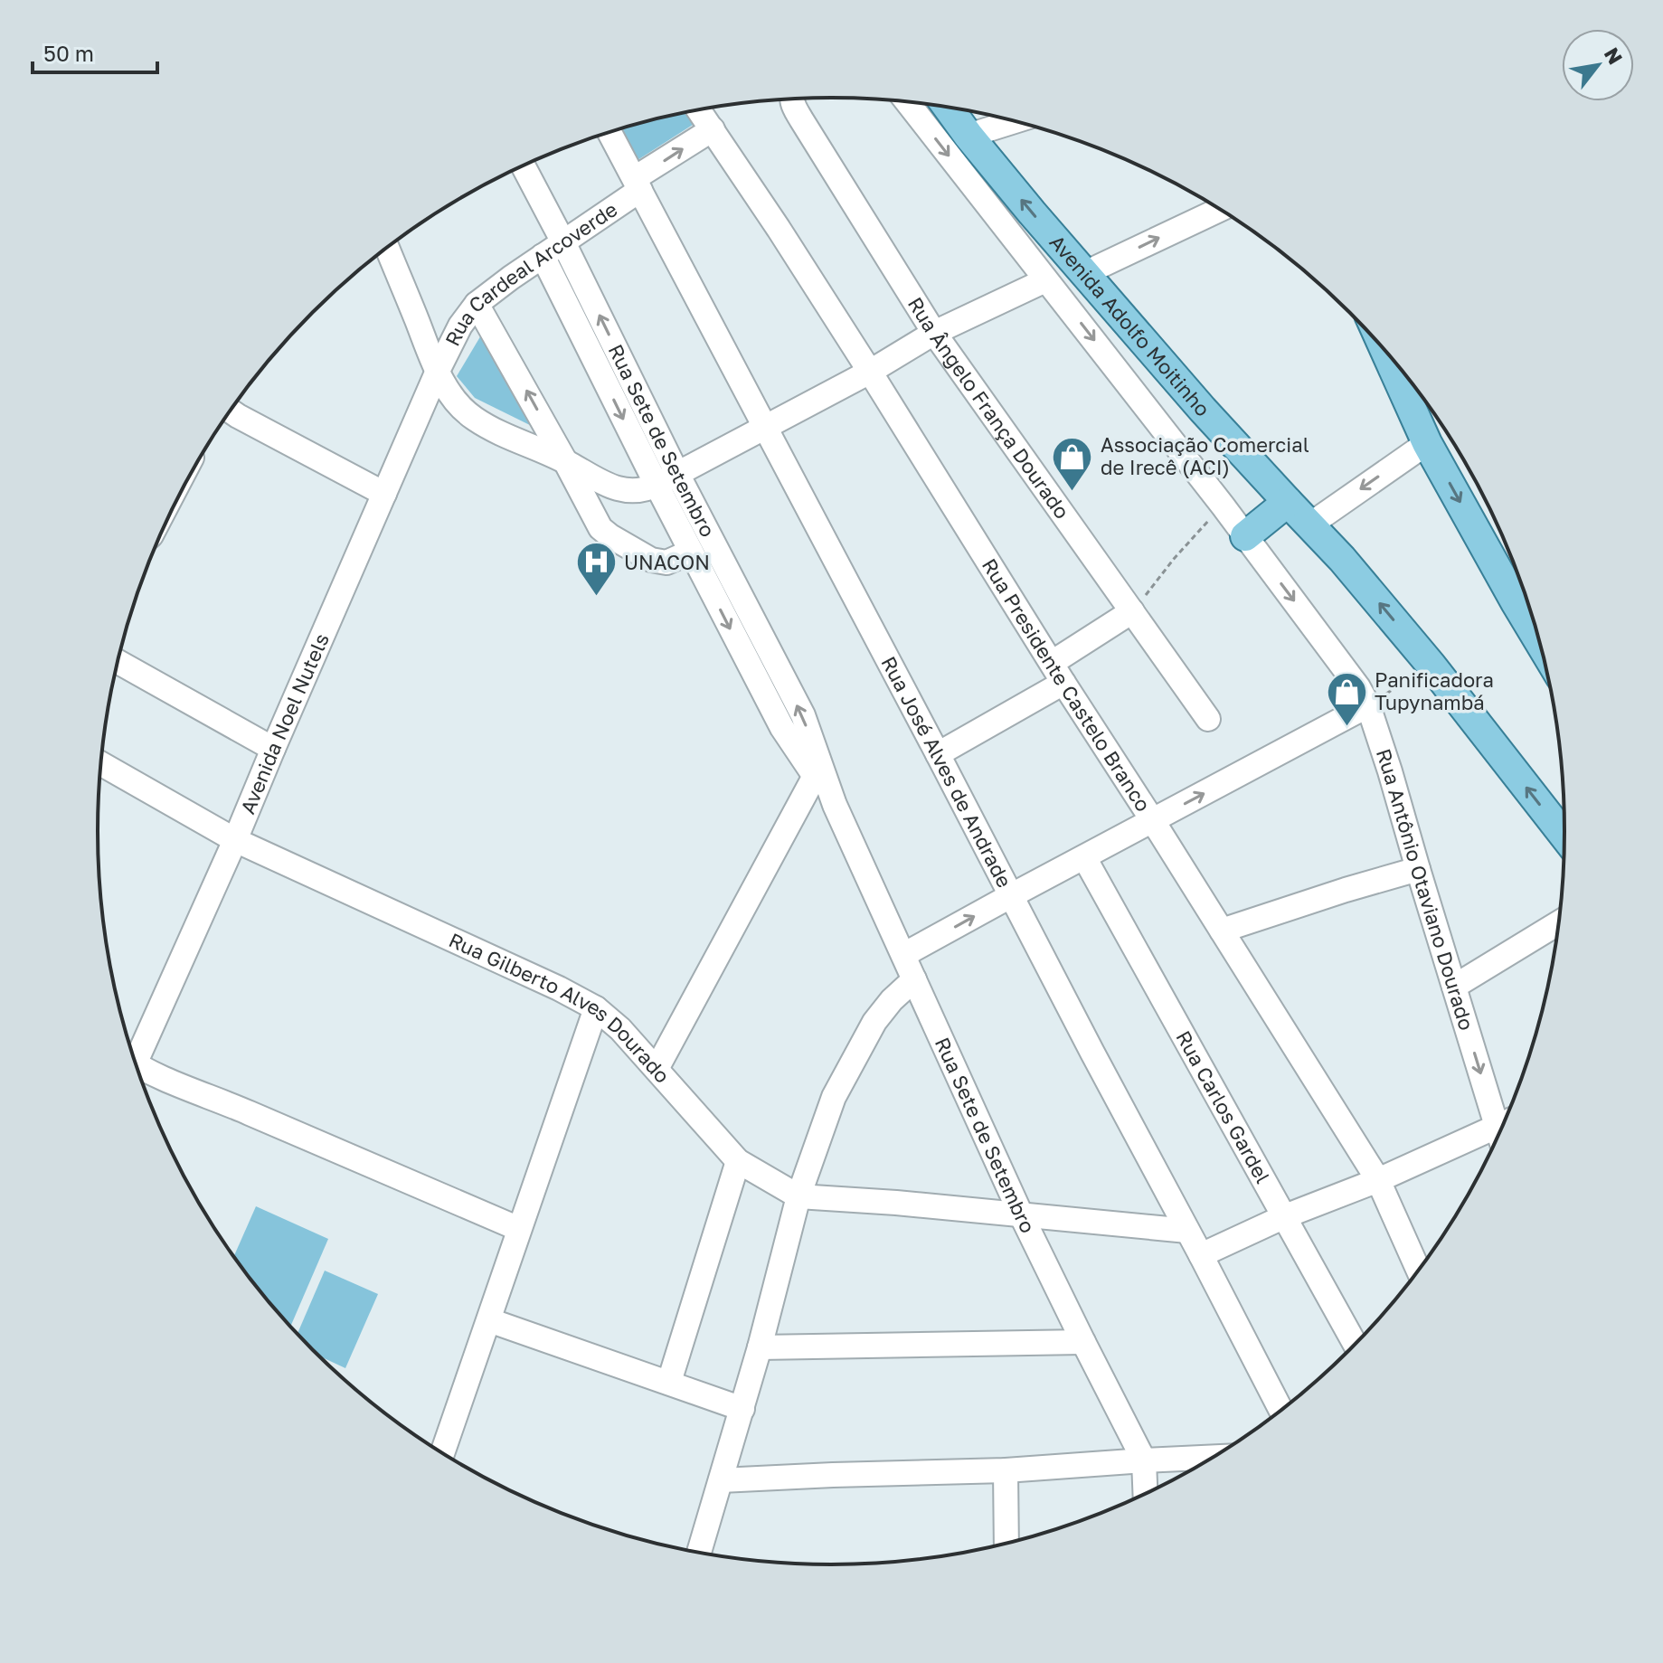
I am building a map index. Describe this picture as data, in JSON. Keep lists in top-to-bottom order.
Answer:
{
  "streets": {
    "main road": ["Avenida Adolfo Moitinho"],
    "street": [
      "Rua Cardeal Arcoverde",
      "Rua Ângelo França Dourado",
      "Rua Sete de Setembro",
      "Rua Presidente Castelo Branco",
      "Avenida Noel Nutels",
      "Rua José Alves de Andrade",
      "Rua Antônio Otaviano Dourado",
      "Rua Gilberto Alves Dourado",
      "Rua Carlos Gardel"
    ]
  },
  "crossings": [
    ["Rua Cardeal Arcoverde", "Rua Sete de Setembro"],
    ["Rua Cardeal Arcoverde", "Rua Presidente Castelo Branco"],
    ["Rua Cardeal Arcoverde", "Avenida Noel Nutels"],
    ["Rua Cardeal Arcoverde", "Rua José Alves de Andrade"],
    ["Avenida Adolfo Moitinho", "Rua Antônio Otaviano Dourado"],
    ["Rua Sete de Setembro", "Rua Gilberto Alves Dourado"],
    ["Avenida Noel Nutels", "Rua Gilberto Alves Dourado"],
    ["Rua José Alves de Andrade", "Rua Gilberto Alves Dourado"]
  ],
  "one_way": ["Rua Antônio Otaviano Dourado"],
  "places": {
    "shop": ["Associação Comercial de Irecê (ACI)", "Panificadora Tupynambá"],
    "hospital": ["UNACON"]
  },
  "scale_bar": "50 m",
  "north": "top right"
}
